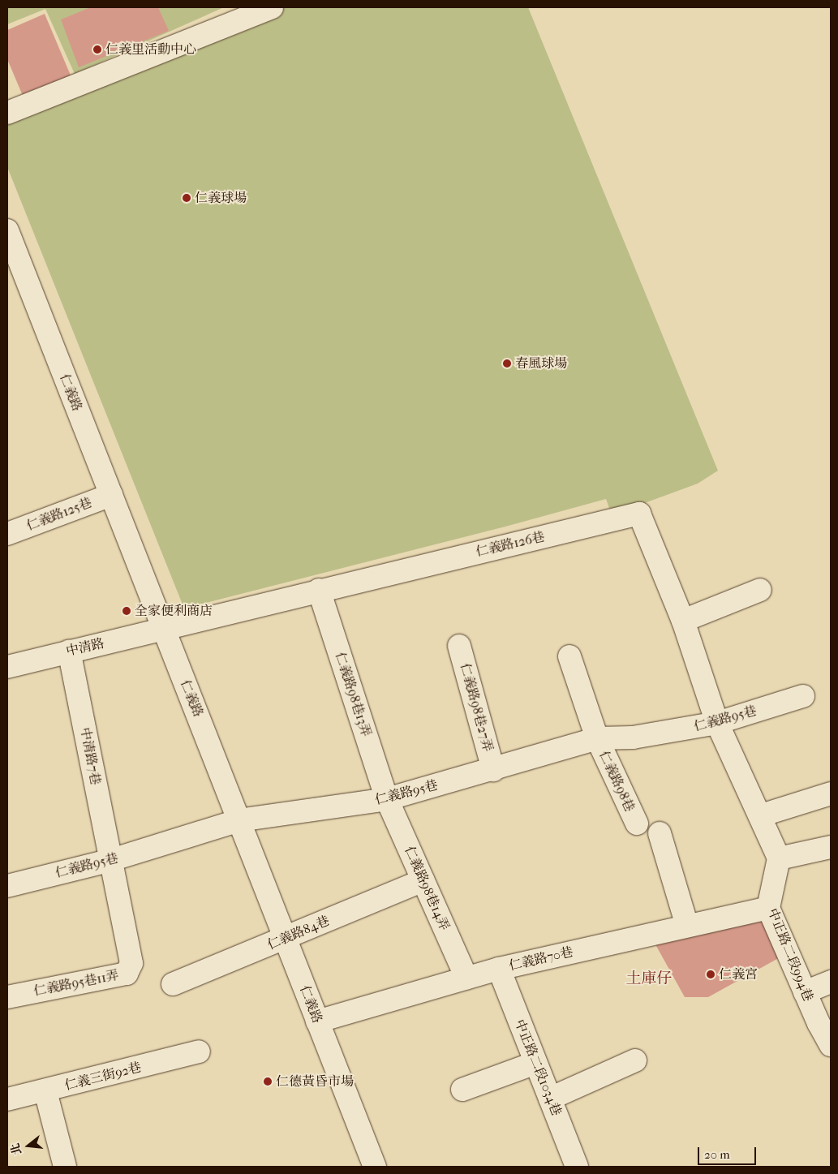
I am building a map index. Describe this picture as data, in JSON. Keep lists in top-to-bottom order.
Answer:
{
  "streets": {
    "street": [
      "仁義路",
      "仁義路125巷",
      "仁義路126巷",
      "中清路",
      "仁義路98巷13弄",
      "仁義路98巷27弄",
      "仁義路95巷",
      "中清路7巷",
      "仁義路98巷",
      "仁義路98巷14弄",
      "仁義路84巷",
      "中正路二段994巷",
      "仁義路70巷",
      "仁義路95巷11弄",
      "中正路二段1034巷",
      "仁義三街92巷"
    ]
  },
  "crossings": [
    ["仁義路", "仁義路125巷"],
    ["仁義路", "仁義路126巷"],
    ["仁義路", "中清路"],
    ["仁義路", "仁義路95巷"],
    ["仁義路", "仁義路84巷"],
    ["仁義路", "仁義路70巷"],
    ["仁義路126巷", "中清路"],
    ["仁義路126巷", "仁義路98巷13弄"],
    ["仁義路126巷", "仁義路95巷"],
    ["中清路", "中清路7巷"],
    ["仁義路98巷13弄", "仁義路95巷"],
    ["仁義路98巷13弄", "仁義路98巷14弄"],
    ["仁義路98巷27弄", "仁義路95巷"],
    ["仁義路95巷", "中清路7巷"],
    ["仁義路95巷", "仁義路98巷"],
    ["仁義路95巷", "仁義路98巷14弄"],
    ["仁義路95巷", "仁義路95巷11弄"],
    ["中清路7巷", "仁義路95巷11弄"],
    ["仁義路98巷14弄", "仁義路84巷"],
    ["仁義路98巷14弄", "仁義路70巷"],
    ["中正路二段994巷", "仁義路70巷"],
    ["仁義路70巷", "中正路二段1034巷"]
  ],
  "districts": ["土庫仔"],
  "places": [
    "仁義里活動中心",
    "仁義球場",
    "春風球場",
    "全家便利商店",
    "仁義宮",
    "仁德黃昏市場"
  ],
  "scale_bar": "20 m",
  "north": "left"
}
